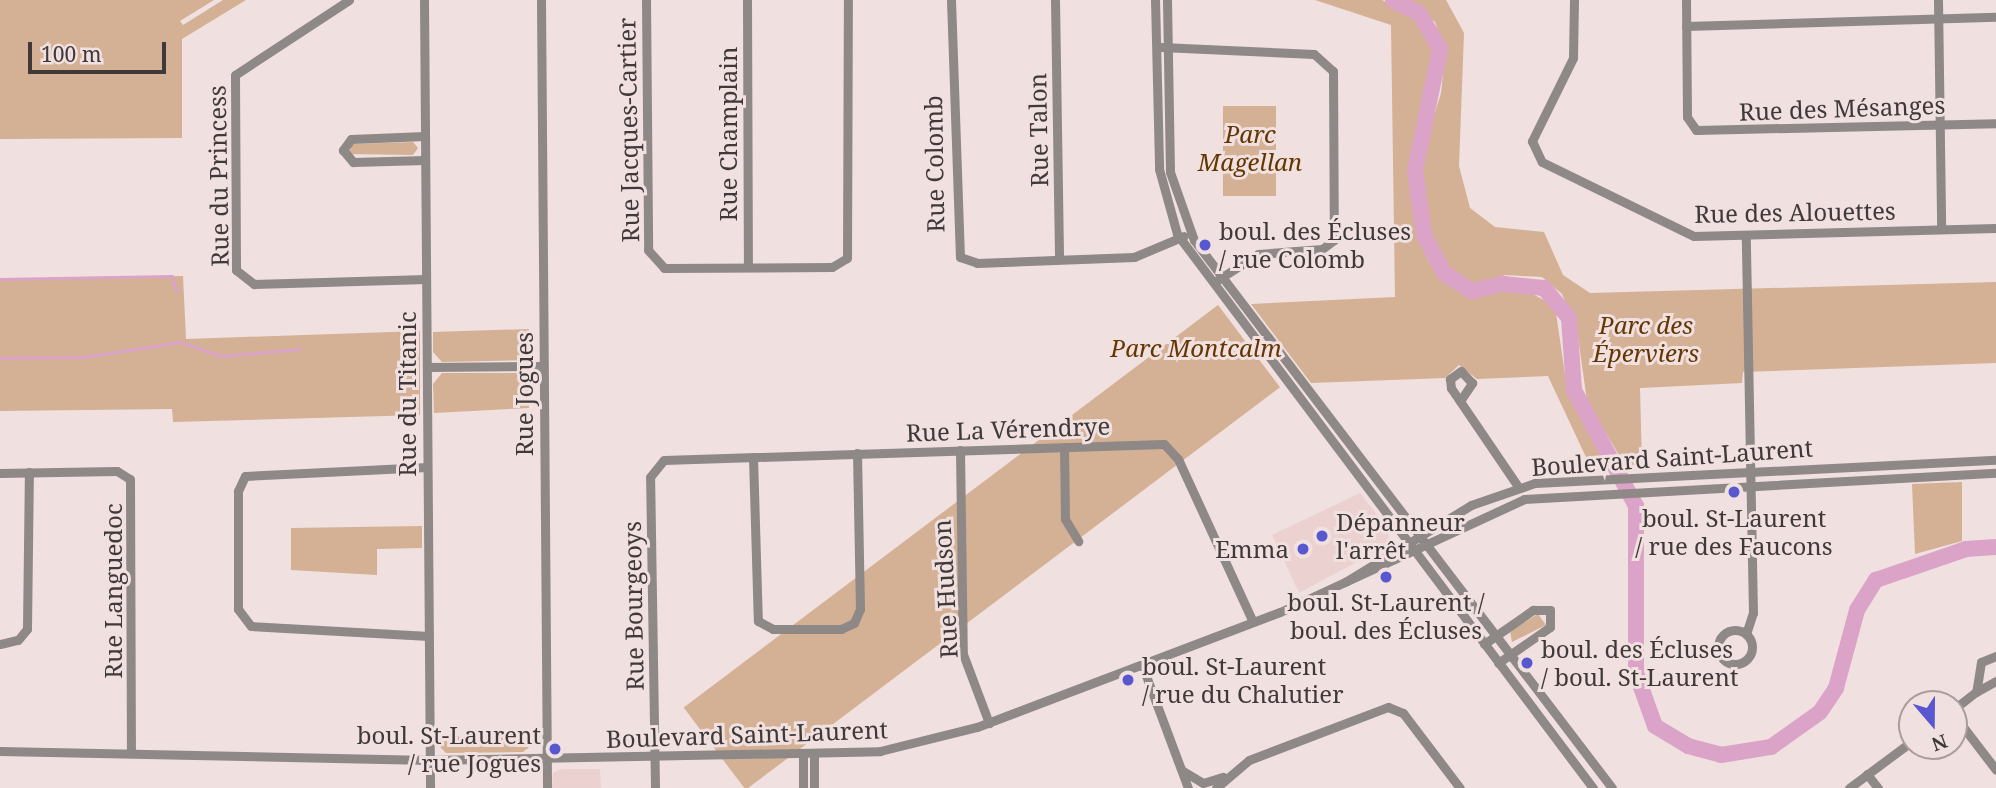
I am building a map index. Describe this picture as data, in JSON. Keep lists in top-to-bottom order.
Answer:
{
  "streets": {
    "street": [
      "Rue des Mésanges",
      "Rue Jacques-Cartier",
      "Rue Talon",
      "Rue Champlain",
      "Rue Colomb",
      "Rue du Princess",
      "Rue des Alouettes",
      "Rue du Titanic",
      "Rue Jogues",
      "Rue La Vérendrye",
      "Boulevard Saint-Laurent",
      "Rue Hudson",
      "Rue Languedoc",
      "Rue Bourgeoys"
    ]
  },
  "crossings": [
    ["Rue Jacques-Cartier", "Rue Champlain"],
    ["Rue Talon", "Rue Colomb"],
    ["Rue du Princess", "Rue du Titanic"],
    ["Rue du Titanic", "Boulevard Saint-Laurent"],
    ["Rue Jogues", "Boulevard Saint-Laurent"],
    ["Rue La Vérendrye", "Boulevard Saint-Laurent"],
    ["Rue La Vérendrye", "Rue Hudson"],
    ["Rue La Vérendrye", "Rue Bourgeoys"],
    ["Boulevard Saint-Laurent", "Rue Hudson"],
    ["Boulevard Saint-Laurent", "Rue Languedoc"],
    ["Boulevard Saint-Laurent", "Rue Bourgeoys"]
  ],
  "parks": ["Parc Magellan", "Parc des Éperviers", "Parc Montcalm"],
  "places": [
    "boul. des Écluses / rue Colomb",
    "boul. St-Laurent / rue des Faucons",
    "Dépanneur l'arrêt",
    "Emma",
    "boul. St-Laurent / boul. des Écluses",
    "boul. des Écluses / boul. St-Laurent",
    "boul. St-Laurent / rue du Chalutier",
    "boul. St-Laurent / rue Jogues"
  ],
  "scale_bar": "100 m",
  "north": "bottom"
}
